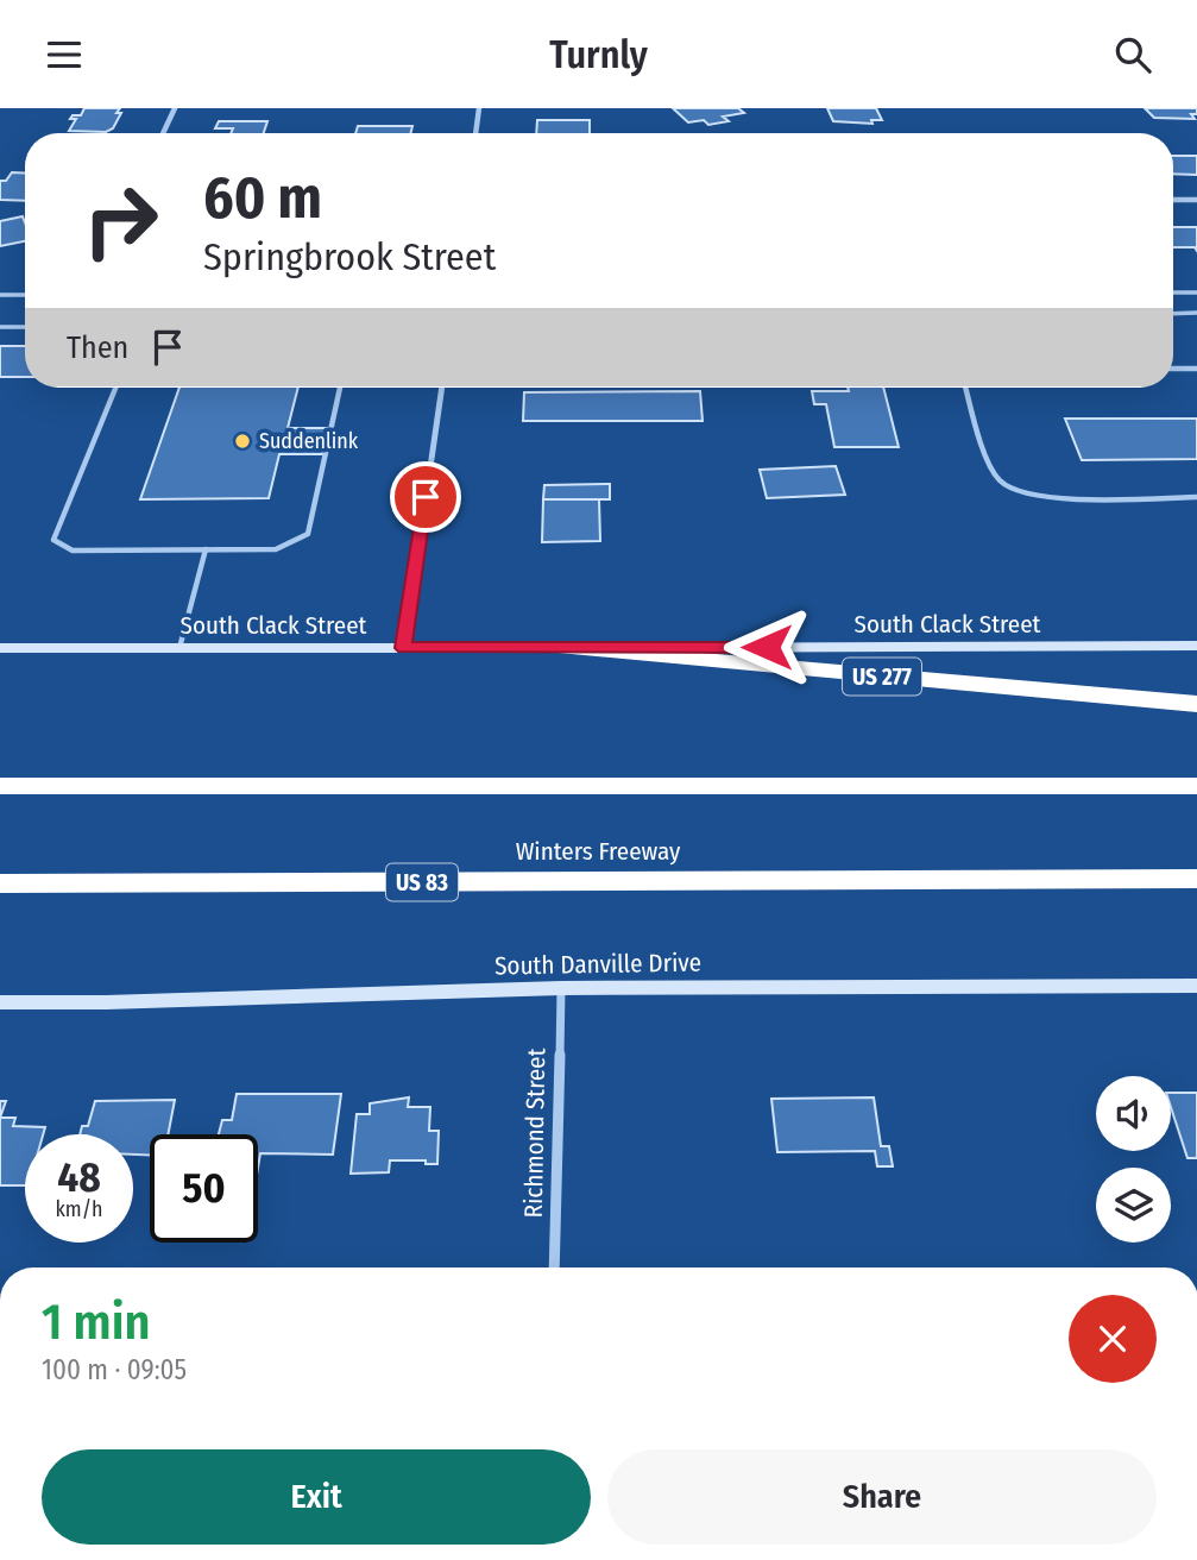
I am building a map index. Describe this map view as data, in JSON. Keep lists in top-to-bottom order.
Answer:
{
  "streets": {
    "highway": ["US 277", "Winters Freeway", "US 83"],
    "main road": ["South Clack Street", "South Danville Drive"],
    "street": ["Richmond Street"]
  },
  "crossings": [
    ["South Clack Street", "US 277"],
    ["South Danville Drive", "Richmond Street"]
  ],
  "places": ["Suddenlink"],
  "page": {
    "header": "Turnly",
    "turn": ["60 m", "Springbrook Street"],
    "then": "Then",
    "speed": "48 km/h",
    "limit": "50",
    "heading": ["1 min", "100 m · 09:05"],
    "buttons": ["Exit", "Share"]
  }
}
